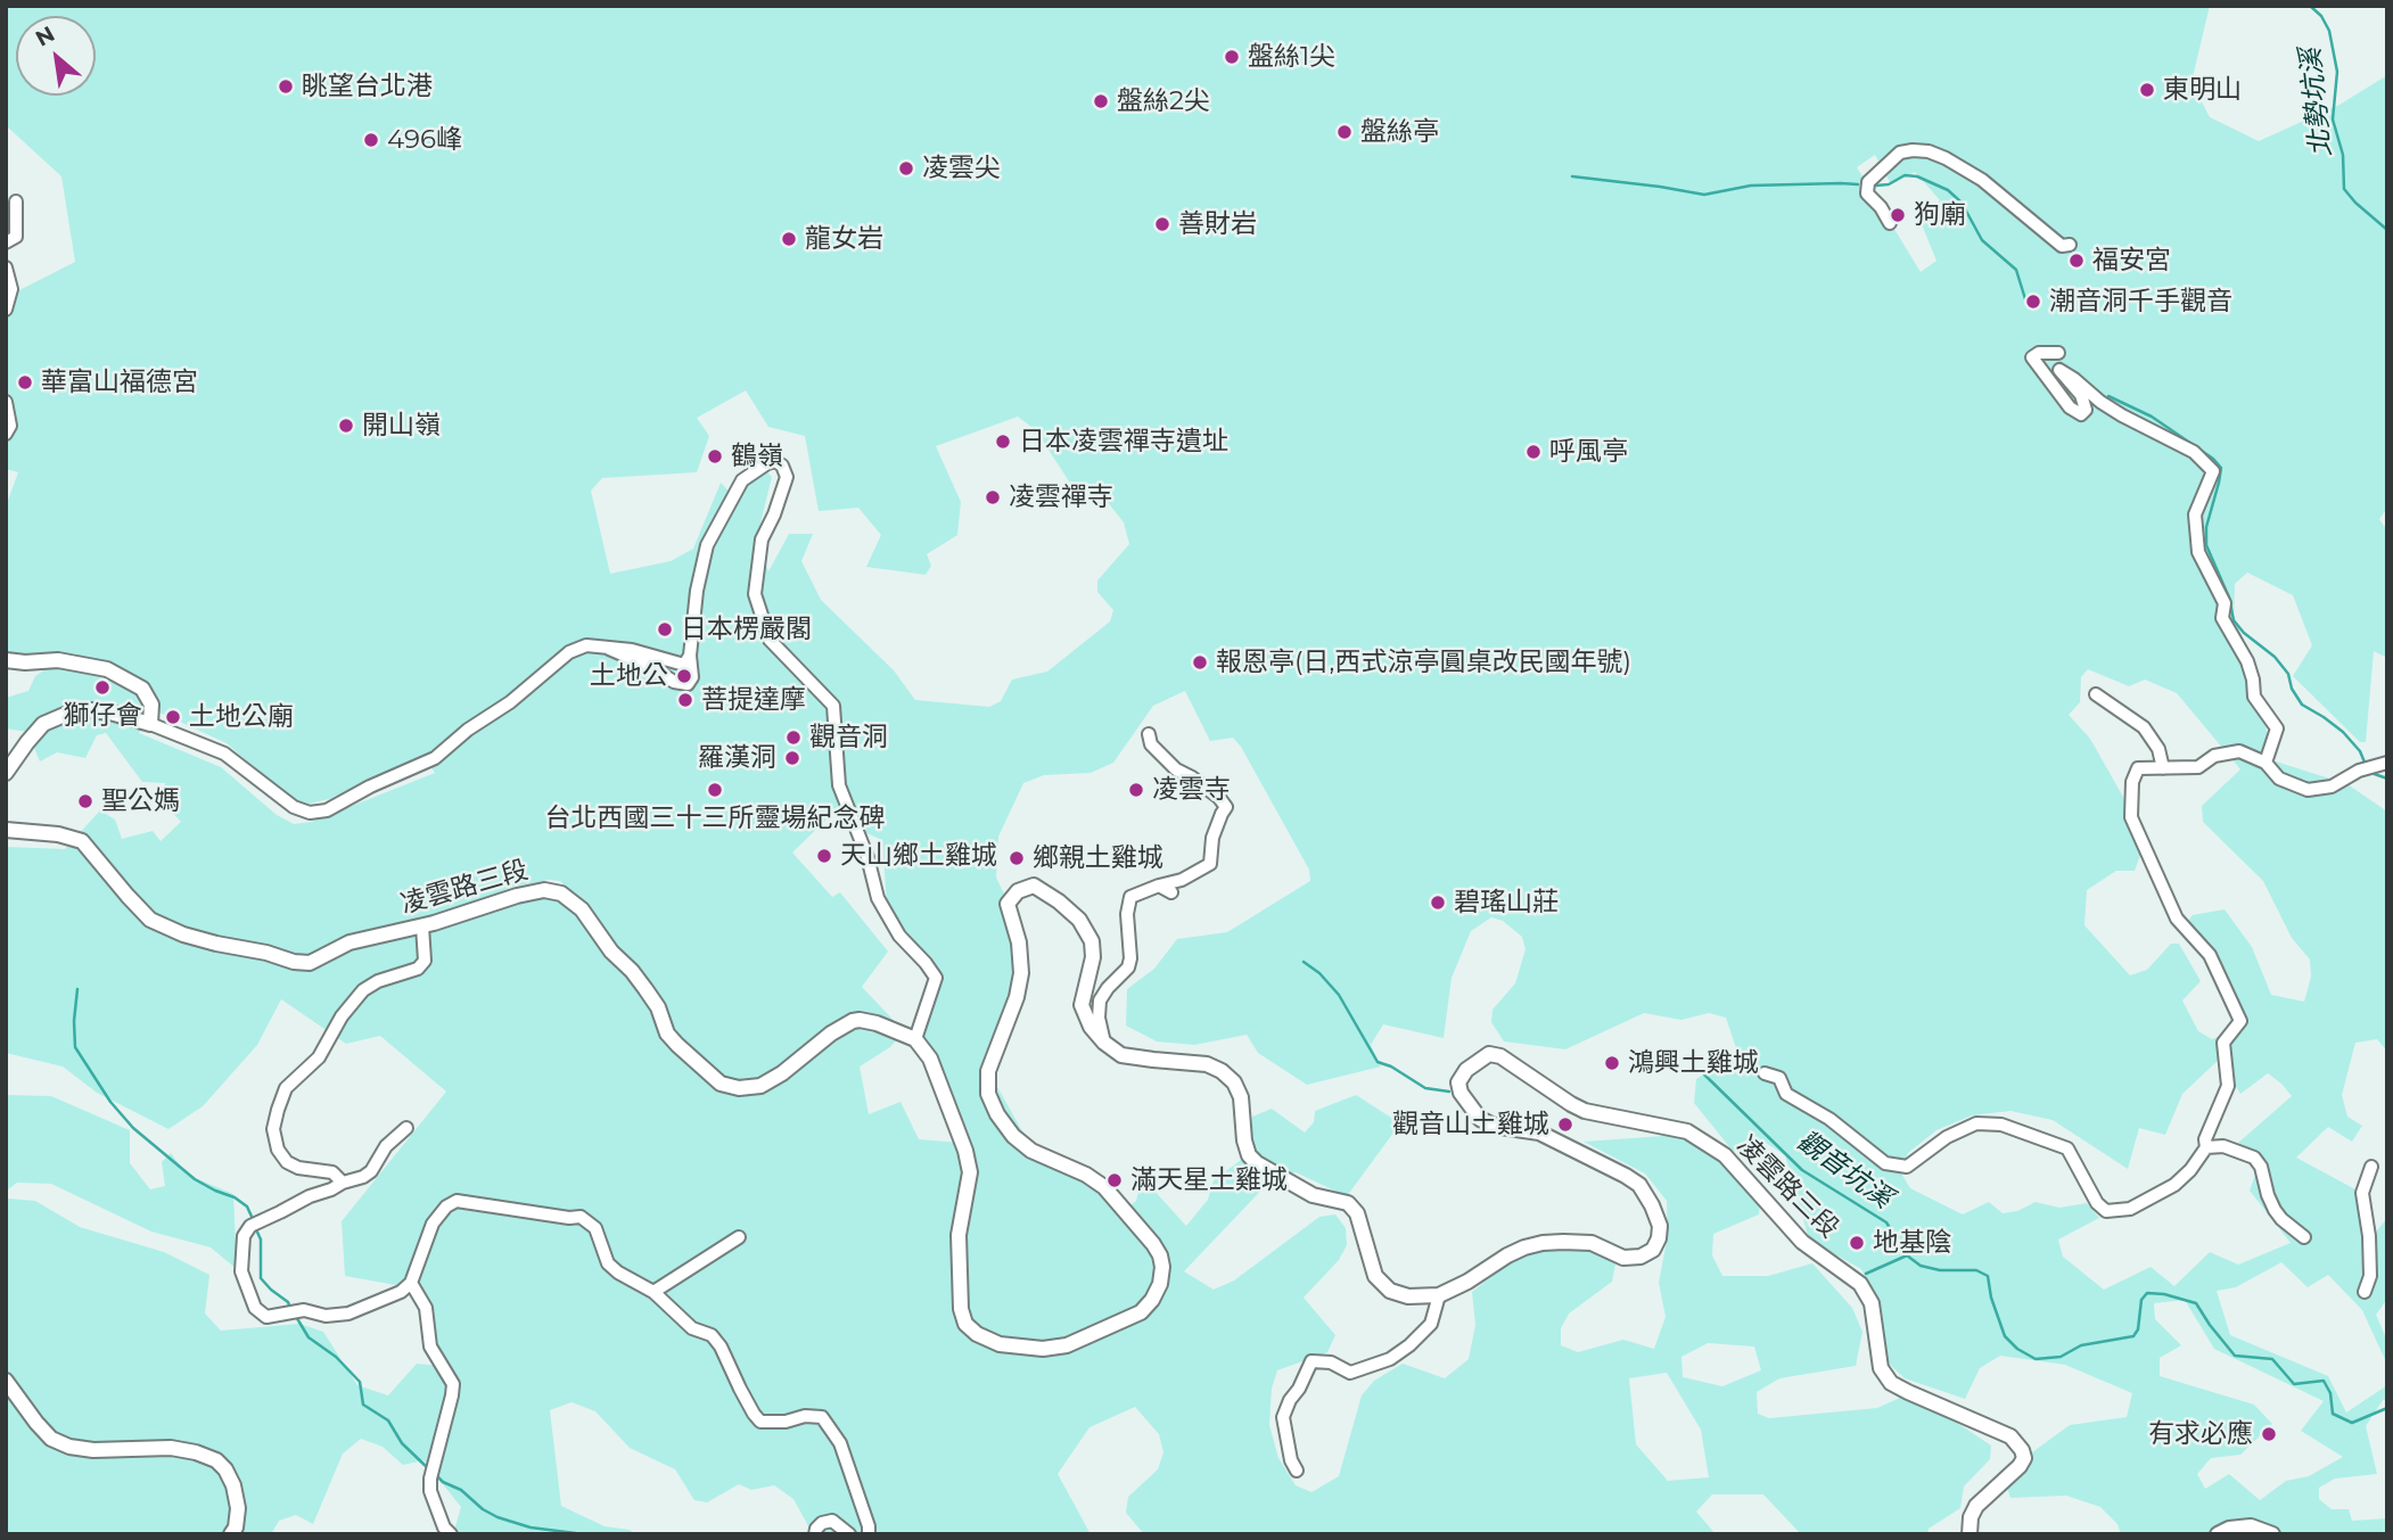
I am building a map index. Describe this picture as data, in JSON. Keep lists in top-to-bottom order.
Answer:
{
  "streets": {
    "street": ["凌雲路三段"]
  },
  "water": ["北勢坑溪", "觀音坑溪"],
  "places": [
    "盤絲1尖",
    "眺望台北港",
    "東明山",
    "盤絲2尖",
    "盤絲亭",
    "496峰",
    "凌雲尖",
    "狗廟",
    "善財岩",
    "龍女岩",
    "福安宮",
    "潮音洞千手觀音",
    "華富山福德宮",
    "開山嶺",
    "日本凌雲禪寺遺址",
    "呼風亭",
    "鶴嶺",
    "凌雲禪寺",
    "日本楞嚴閣",
    "報恩亭(日,西式涼亭圓桌改民國年號)",
    "土地公",
    "獅仔會",
    "菩提達摩",
    "土地公廟",
    "觀音洞",
    "羅漢洞",
    "台北西國三十三所靈場紀念碑",
    "凌雲寺",
    "聖公媽",
    "天山鄉土雞城",
    "鄉親土雞城",
    "碧瑤山莊",
    "鴻興土雞城",
    "觀音山土雞城",
    "滿天星土雞城",
    "地基陰",
    "有求必應"
  ],
  "north": "top left"
}
